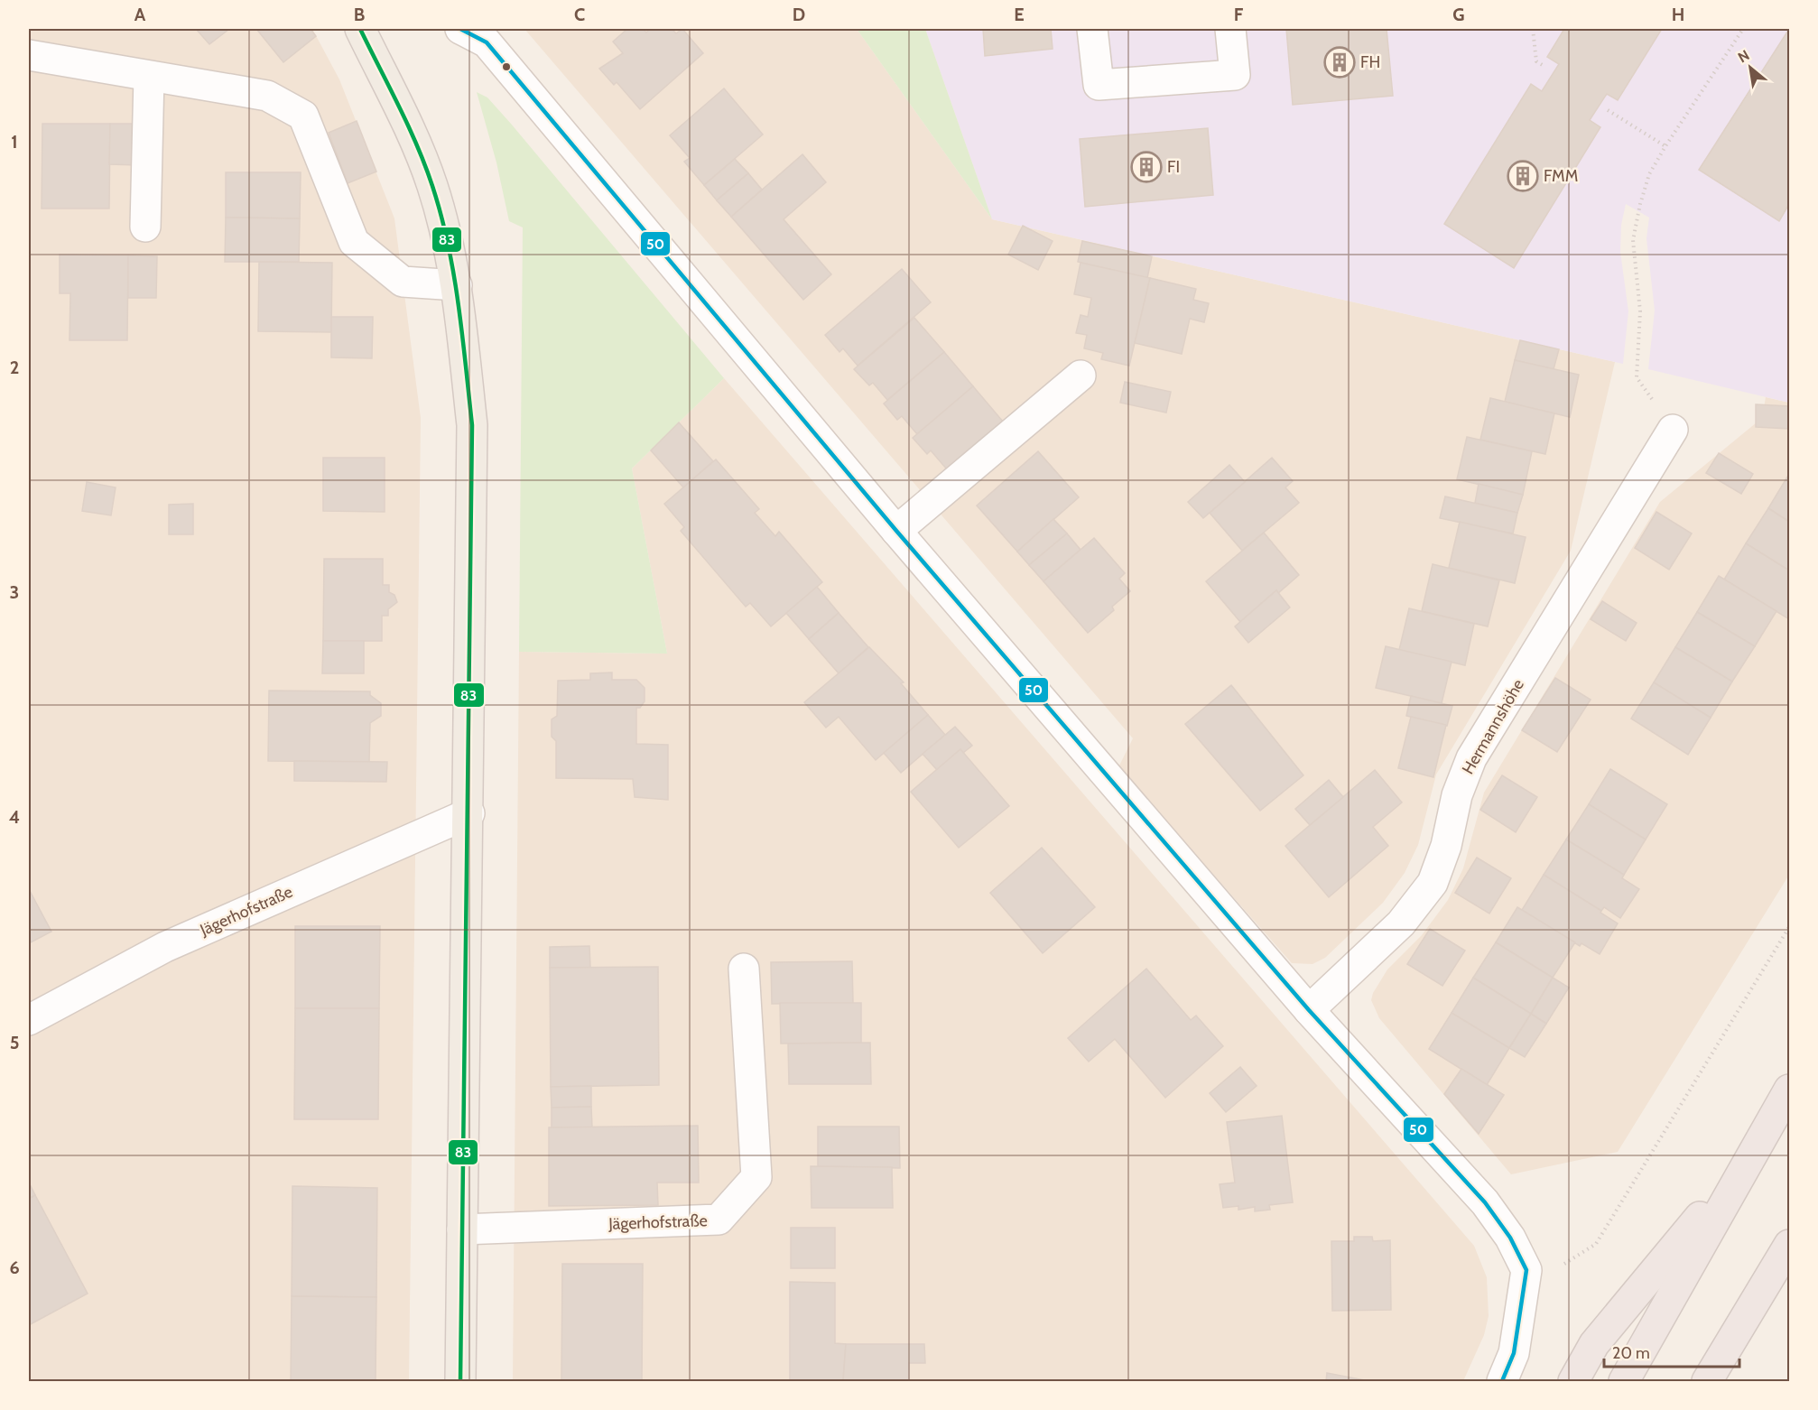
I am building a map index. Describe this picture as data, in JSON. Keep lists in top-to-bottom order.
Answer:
{
  "streets": {
    "street": ["Hermannshöhe", "Jägerhofstraße"]
  },
  "places": {
    "building": ["FH", "FI", "FMM"]
  },
  "lines": ["transit line 83", "transit line 50"],
  "scale_bar": "20 m",
  "north": "top left",
  "grid": {
    "columns": [
      "A",
      "B",
      "C",
      "D",
      "E",
      "F",
      "G",
      "H"
    ],
    "rows": [
      "1",
      "2",
      "3",
      "4",
      "5",
      "6"
    ]
  }
}
